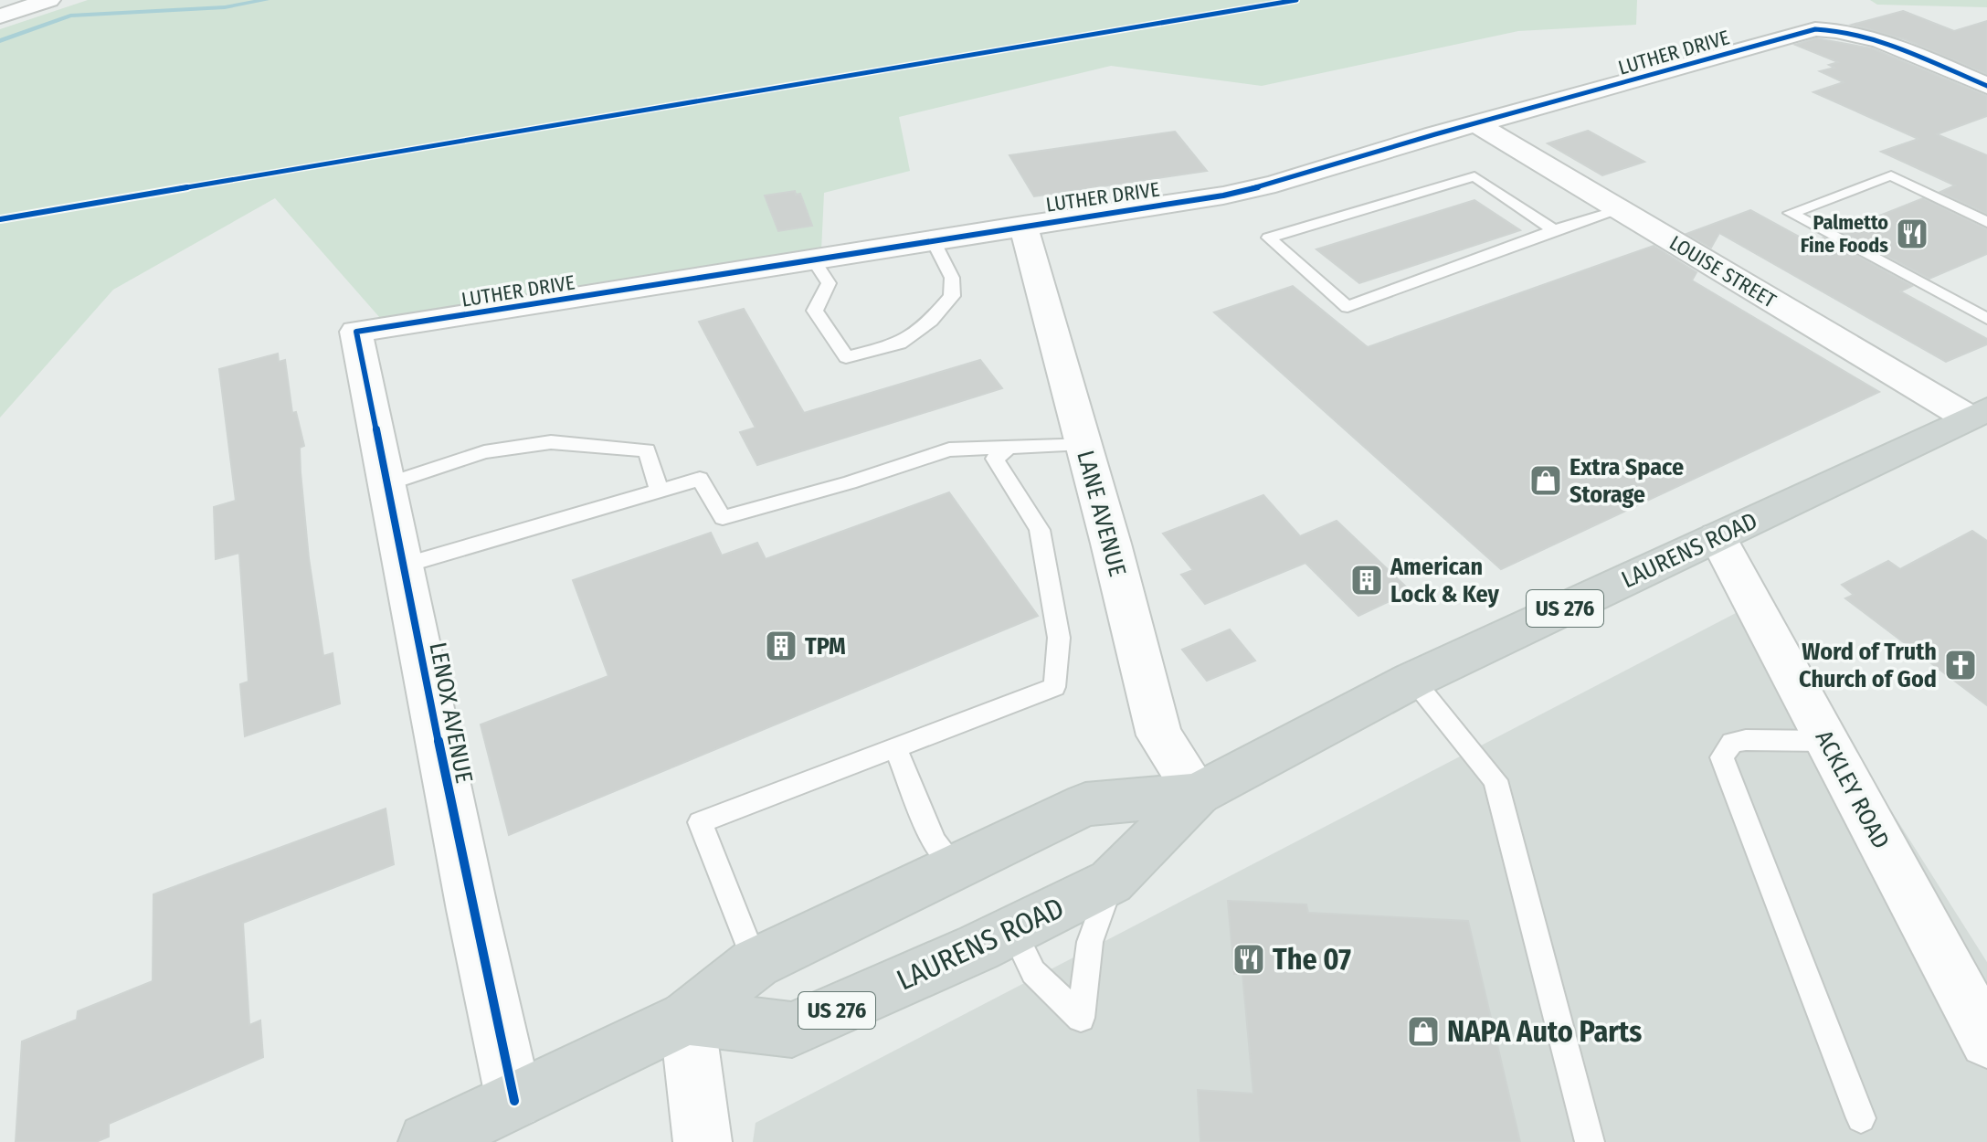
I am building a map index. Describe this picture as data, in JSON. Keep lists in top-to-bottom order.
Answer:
{
  "streets": {
    "main road": ["LAURENS ROAD", "US 276"],
    "street": [
      "LUTHER DRIVE",
      "LOUISE STREET",
      "LANE AVENUE",
      "LENOX AVENUE",
      "ACKLEY ROAD"
    ]
  },
  "crossings": [
    ["LUTHER DRIVE", "LOUISE STREET"],
    ["LUTHER DRIVE", "LANE AVENUE"],
    ["LUTHER DRIVE", "LENOX AVENUE"],
    ["LOUISE STREET", "LAURENS ROAD"],
    ["LANE AVENUE", "LAURENS ROAD"],
    ["LAURENS ROAD", "LENOX AVENUE"],
    ["LAURENS ROAD", "ACKLEY ROAD"]
  ],
  "places": {
    "restaurant": ["Palmetto Fine Foods", "The 07"],
    "shop": ["Extra Space Storage", "NAPA Auto Parts"],
    "building": ["American Lock & Key", "TPM"],
    "church": ["Word of Truth Church of God"]
  }
}
